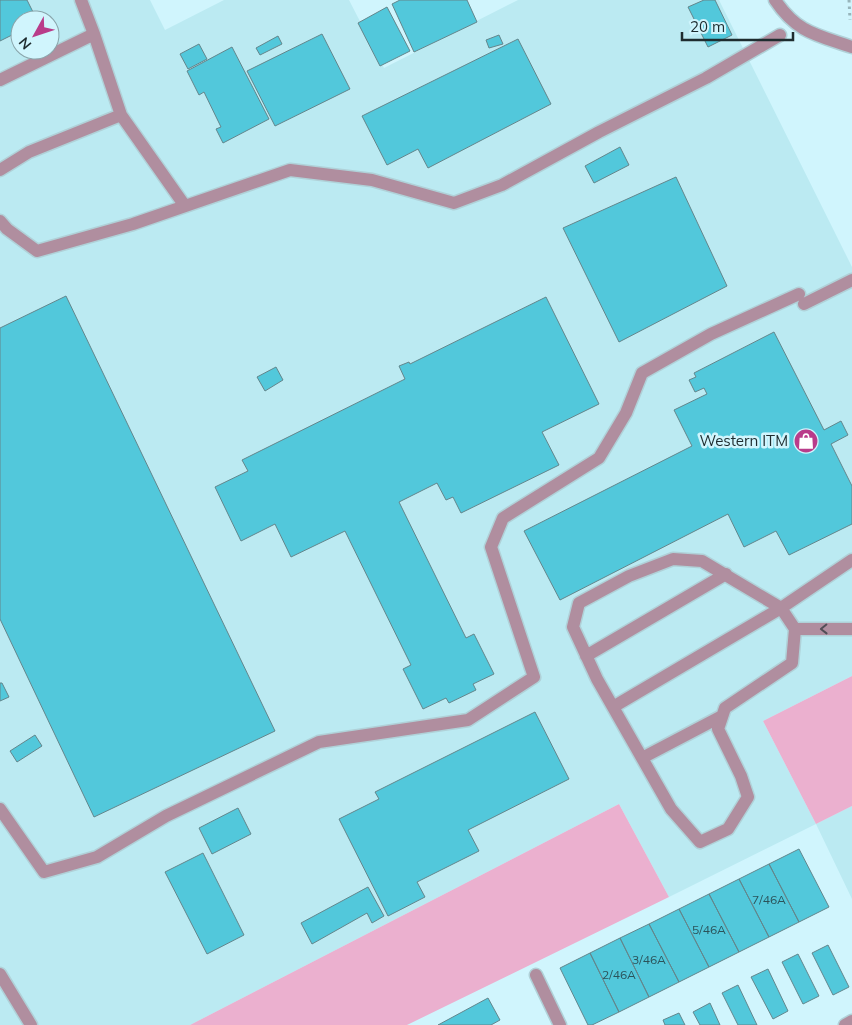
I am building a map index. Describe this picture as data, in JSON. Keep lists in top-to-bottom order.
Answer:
{
  "places": {
    "shop": ["Western ITM"]
  },
  "house_numbers": [
    "7/46A",
    "5/46A",
    "3/46A",
    "2/46A"
  ],
  "scale_bar": "20 m",
  "north": "bottom left"
}
